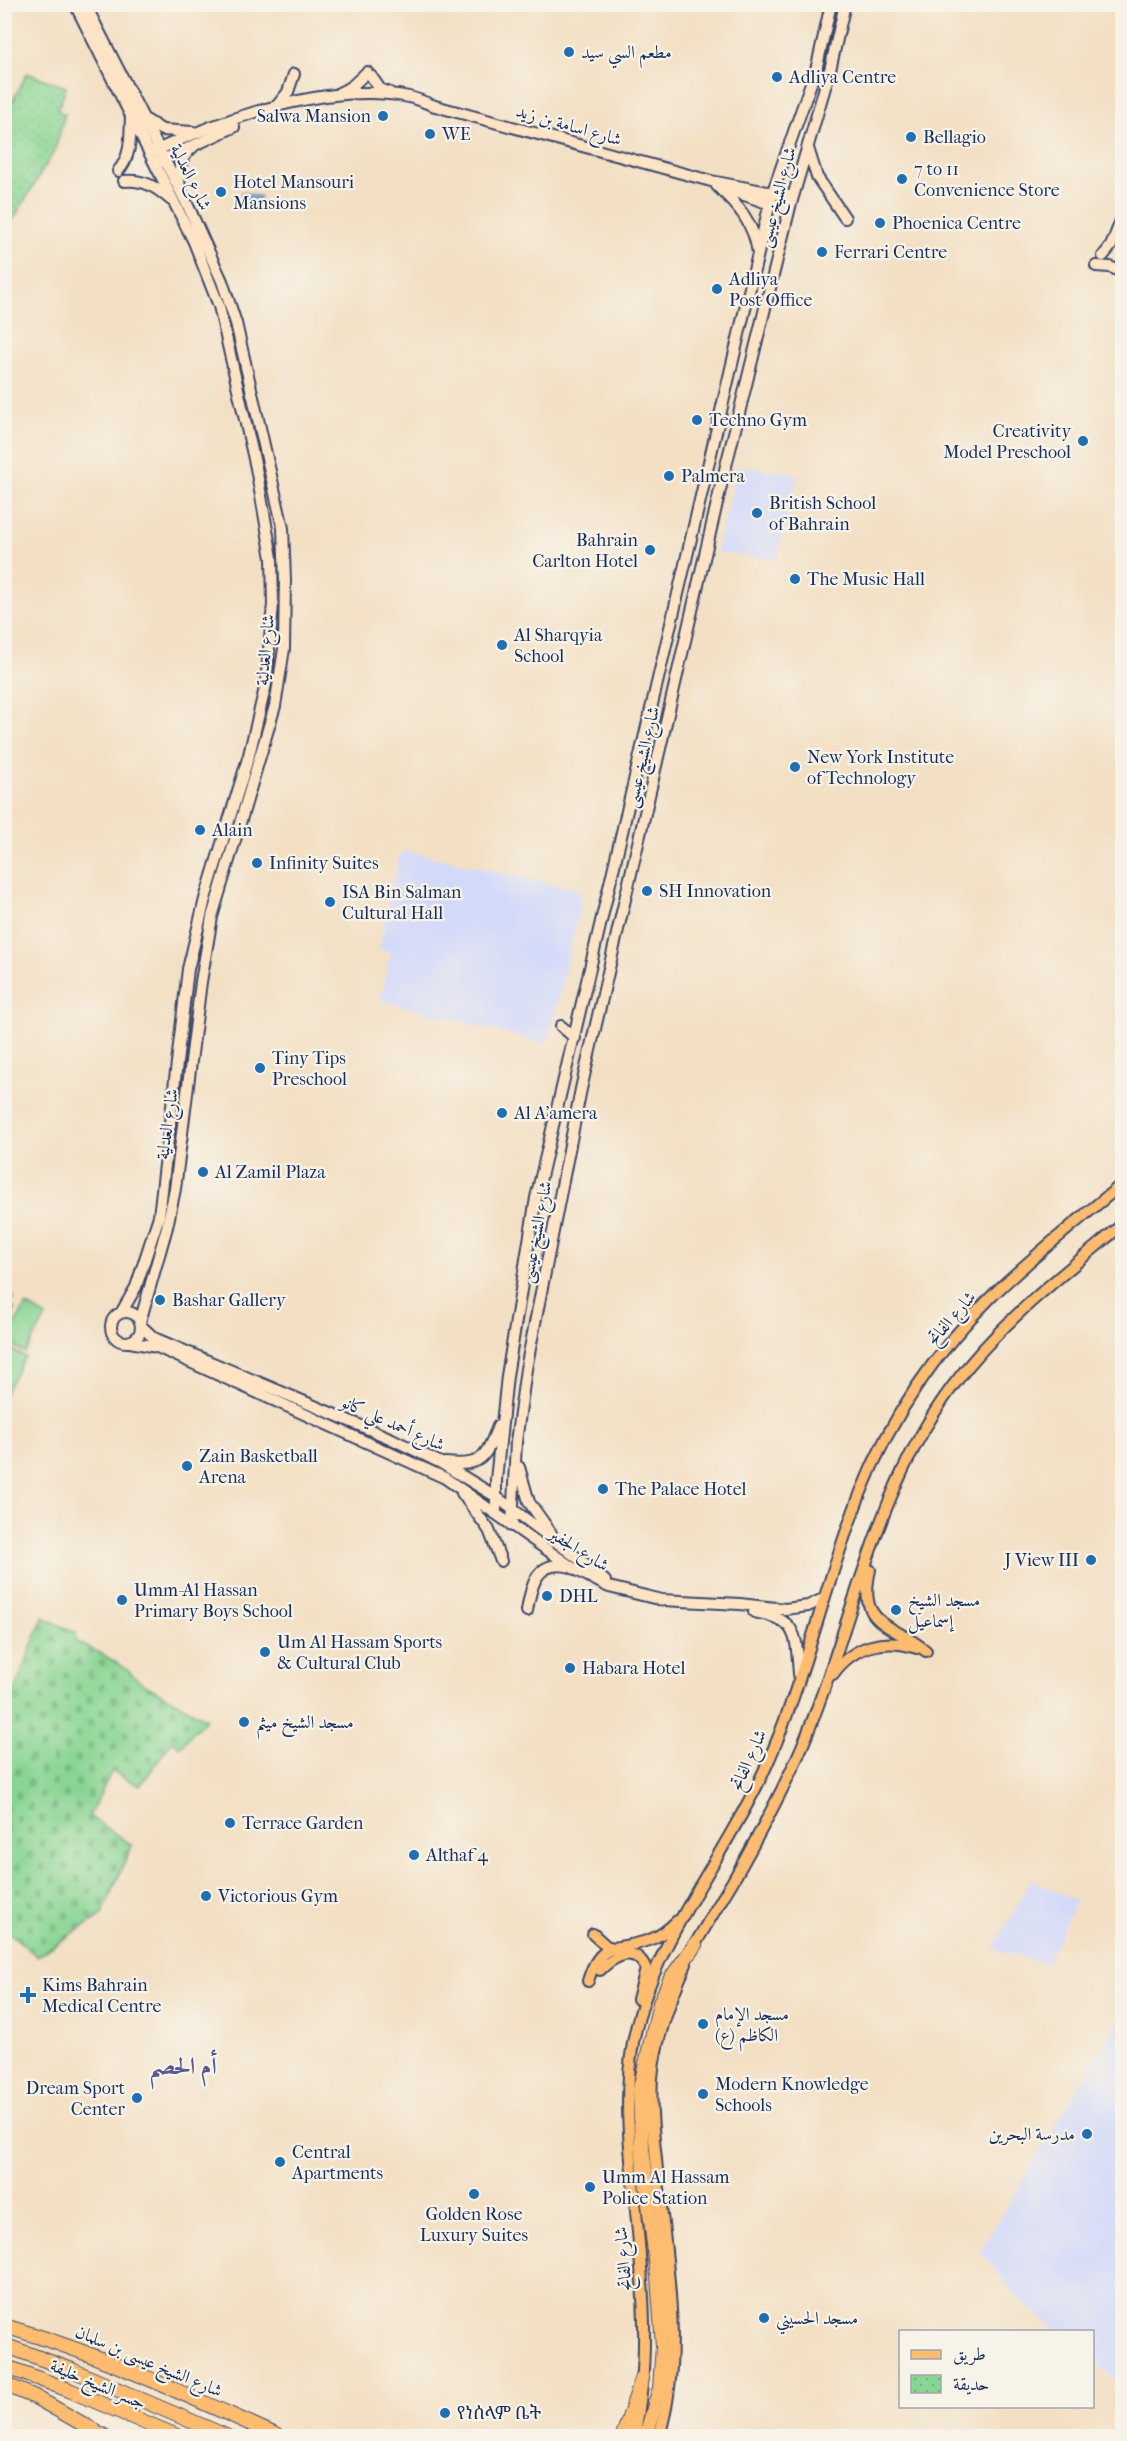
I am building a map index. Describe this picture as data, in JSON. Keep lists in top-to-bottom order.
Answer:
{
  "streets": {
    "highway": ["شارع الشيخ عيسى بن سلمان", "جسر الشيخ خليفة"],
    "main road": [
      "شارع اسامة بن زيد",
      "شارع العدلية",
      "شارع الشيخ عيسى",
      "شارع الفاتح",
      "شارع أحمد علي كانو",
      "شارع الجفير"
    ]
  },
  "crossings": [
    ["شارع اسامة بن زيد", "شارع العدلية"],
    ["شارع اسامة بن زيد", "شارع الشيخ عيسى"],
    ["شارع العدلية", "شارع أحمد علي كانو"],
    ["شارع الشيخ عيسى", "شارع أحمد علي كانو"],
    ["شارع الشيخ عيسى", "شارع الجفير"],
    ["شارع الفاتح", "شارع الجفير"],
    ["شارع أحمد علي كانو", "شارع الجفير"]
  ],
  "districts": ["أم الحصم"],
  "places": {
    "other": [
      "مطعم السي سيد",
      "Adliya Centre",
      "Salwa Mansion",
      "WE",
      "Bellagio",
      "7 to 11 Convenience Store",
      "Hotel Mansouri Mansions",
      "Phoenica Centre",
      "Ferrari Centre",
      "Adliya Post Office",
      "Techno Gym",
      "Creativity Model Preschool",
      "Palmera",
      "British School of Bahrain",
      "Bahrain Carlton Hotel",
      "The Music Hall",
      "Al Sharqyia School",
      "New York Institute of Technology",
      "Alain",
      "Infinity Suites",
      "SH Innovation",
      "ISA Bin Salman Cultural Hall",
      "Tiny Tips Preschool",
      "Al A'amera",
      "Al Zamil Plaza",
      "Bashar Gallery",
      "Zain Basketball Arena",
      "The Palace Hotel",
      "J View III",
      "DHL",
      "Umm-Al Hassan Primary Boys School",
      "مسجد الشيخ إسماعيل",
      "Um Al Hassam Sports & Cultural Club",
      "Habara Hotel",
      "مسجد الشيخ ميثم",
      "Terrace Garden",
      "Althaf 4",
      "Victorious Gym",
      "مسجد الإمام الكاظم (ع)",
      "Modern Knowledge Schools",
      "Dream Sport Center",
      "مدرسة البحرين",
      "Central Apartments",
      "Umm Al Hassam Police Station",
      "Golden Rose Luxury Suites",
      "مسجد الحسيني",
      "የነሰላም ቤት"
    ],
    "health": ["Kims Bahrain Medical Centre"]
  },
  "legend": ["طريق", "حديقة"]
}
